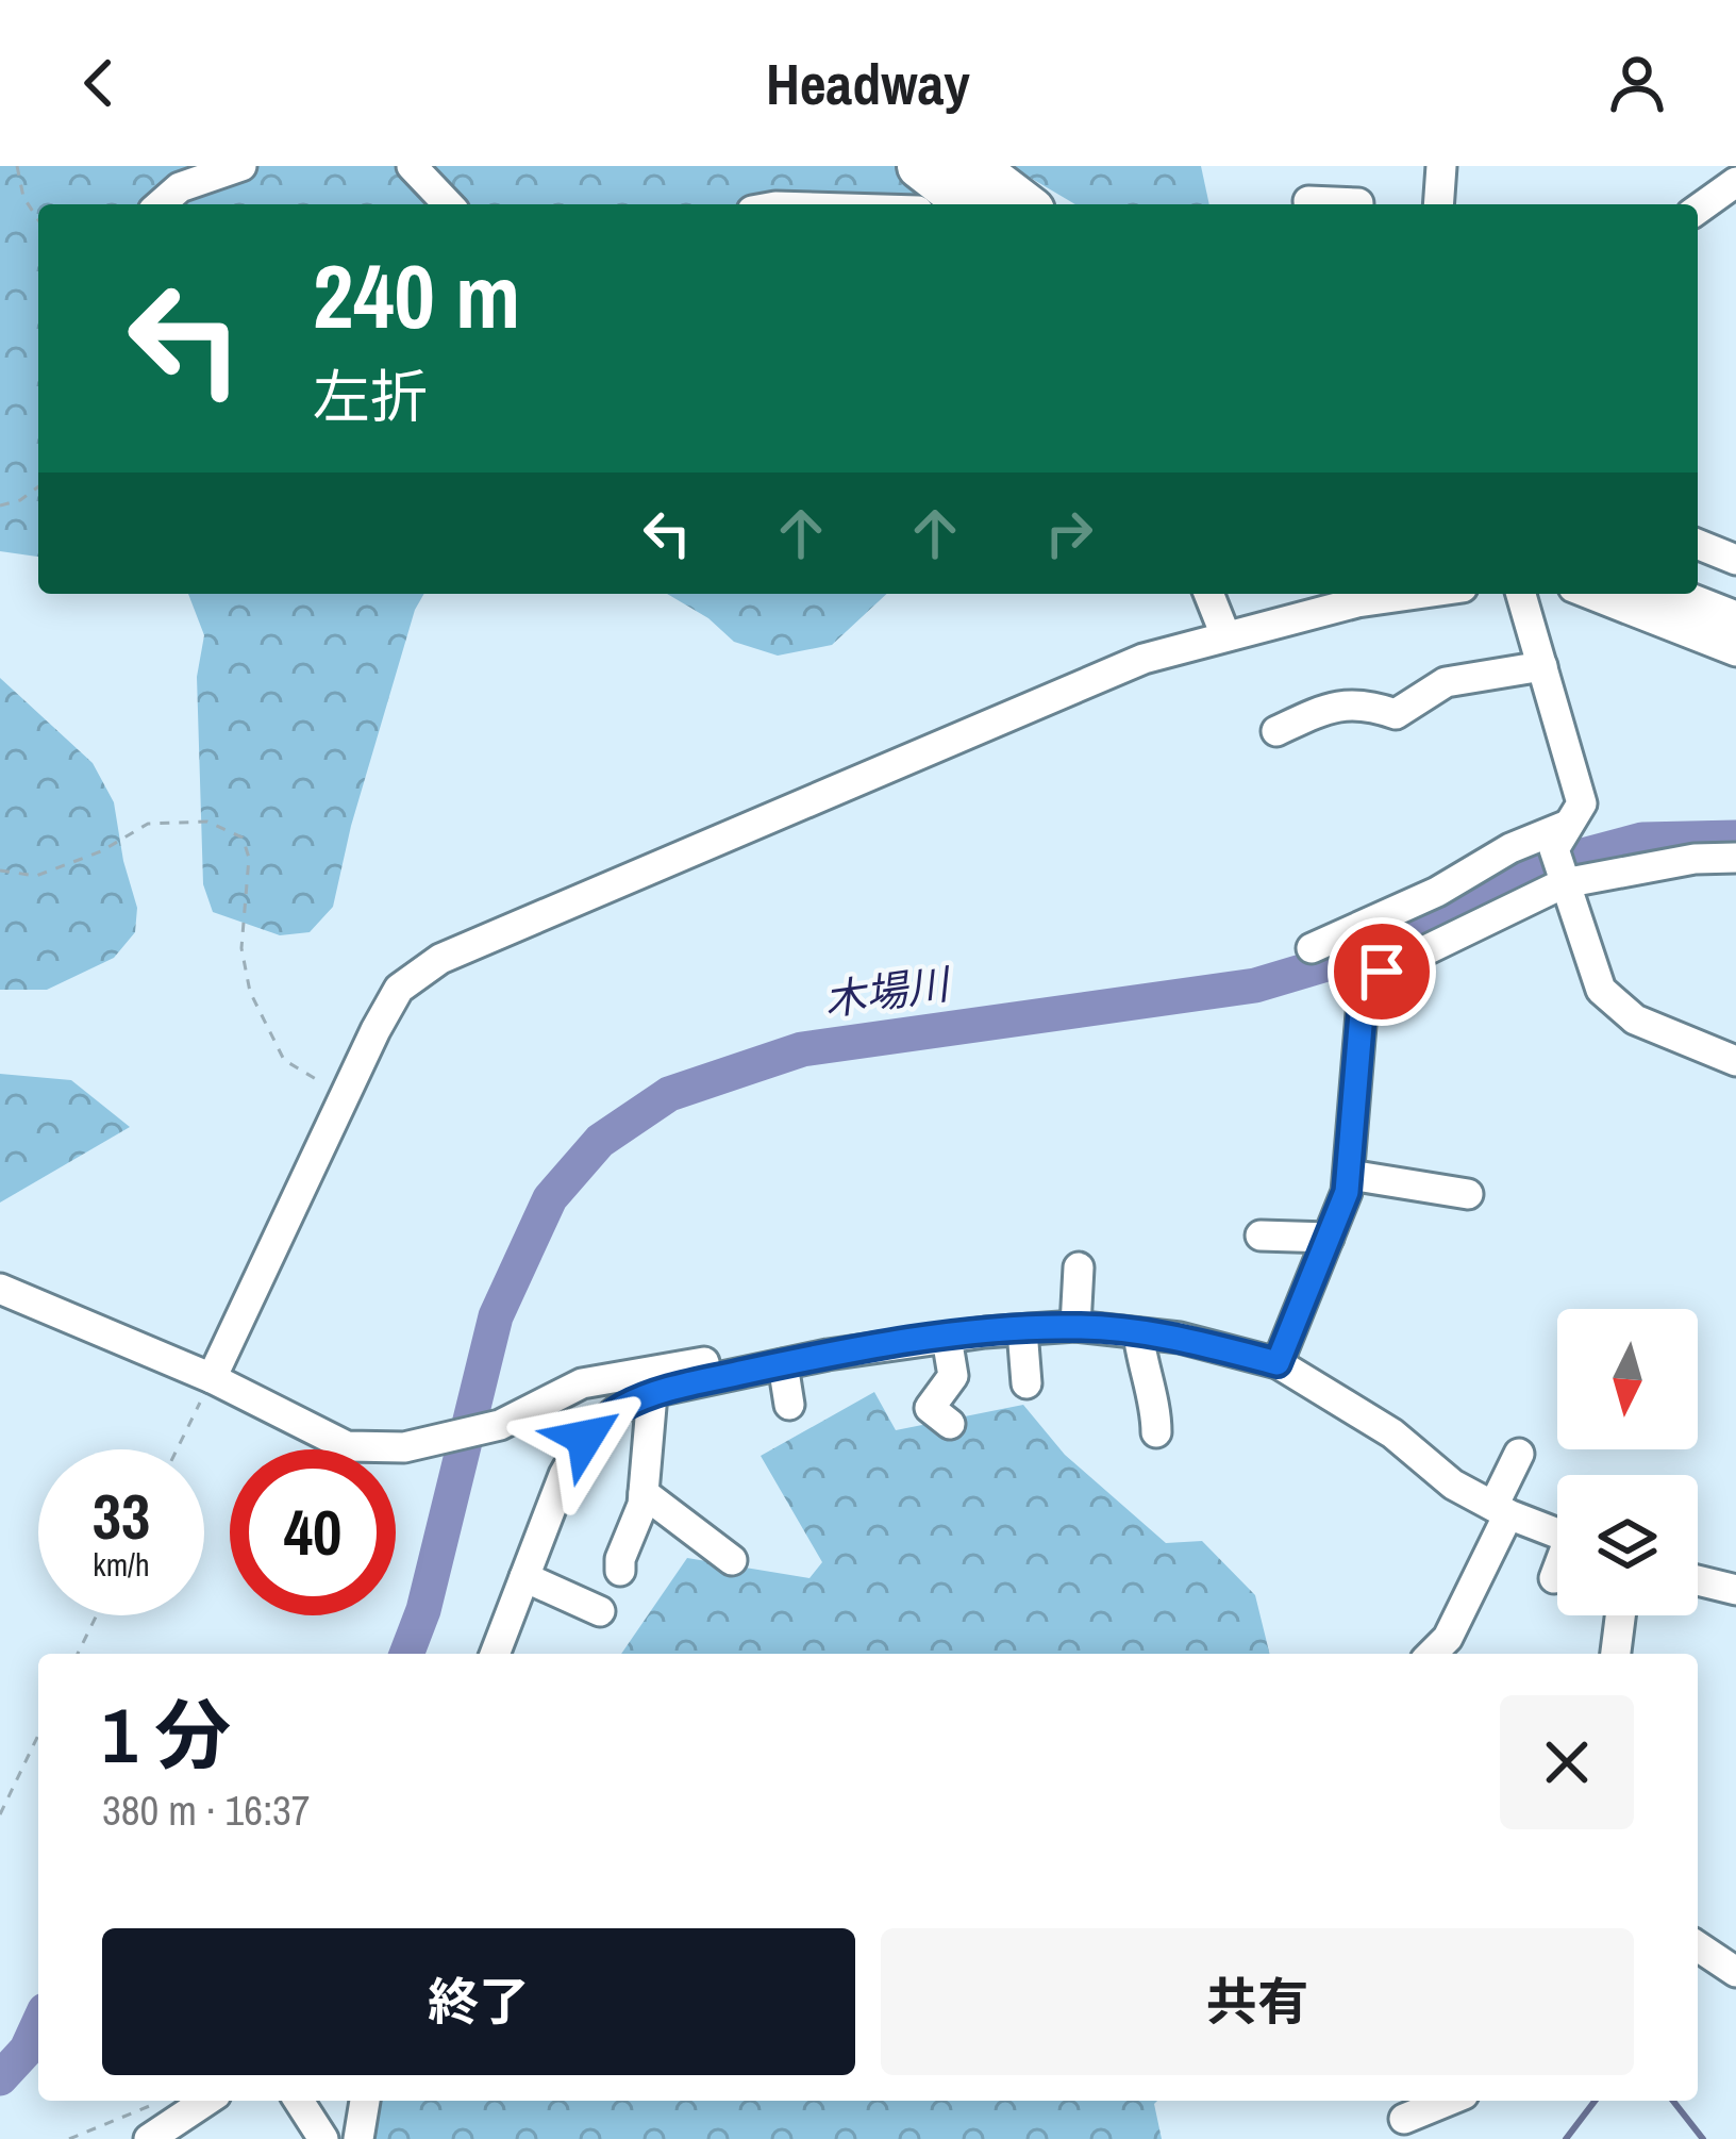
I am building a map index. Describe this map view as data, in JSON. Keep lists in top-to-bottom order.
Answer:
{
  "water": ["木場川"],
  "north": "bottom",
  "page": {
    "header": "Headway",
    "turn": ["240 m", "左折"],
    "speed": "33 km/h",
    "limit": "40",
    "heading": ["1 分", "380 m · 16:37"],
    "buttons": ["終了", "共有"]
  }
}
